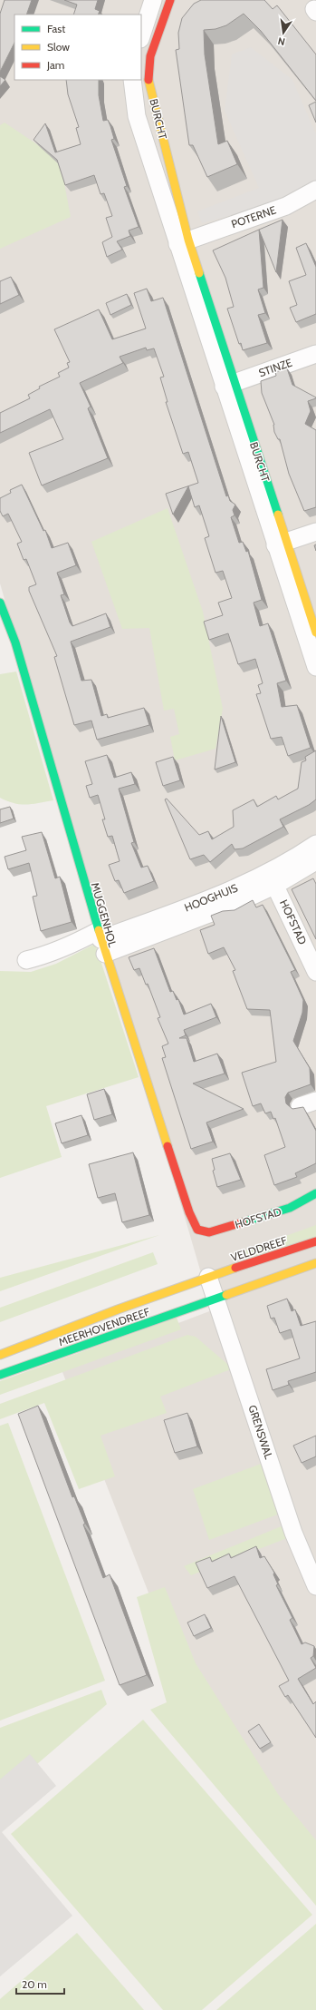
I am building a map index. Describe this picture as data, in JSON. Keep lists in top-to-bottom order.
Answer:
{
  "streets": {
    "street": [
      "BURCHT",
      "POTERNE",
      "STINZE",
      "HOOGHUIS",
      "MUGGENHOL",
      "HOFSTAD",
      "VELDDREEF",
      "MEERHOVENDREEF",
      "GRENSWAL"
    ]
  },
  "crossings": [
    ["BURCHT", "POTERNE"],
    ["BURCHT", "STINZE"],
    ["HOOGHUIS", "MUGGENHOL"],
    ["HOOGHUIS", "HOFSTAD"],
    ["MUGGENHOL", "HOFSTAD"],
    ["VELDDREEF", "MEERHOVENDREEF"],
    ["VELDDREEF", "GRENSWAL"],
    ["MEERHOVENDREEF", "GRENSWAL"]
  ],
  "legend": ["Fast", "Slow", "Jam"],
  "scale_bar": "20 m",
  "north": "bottom"
}
